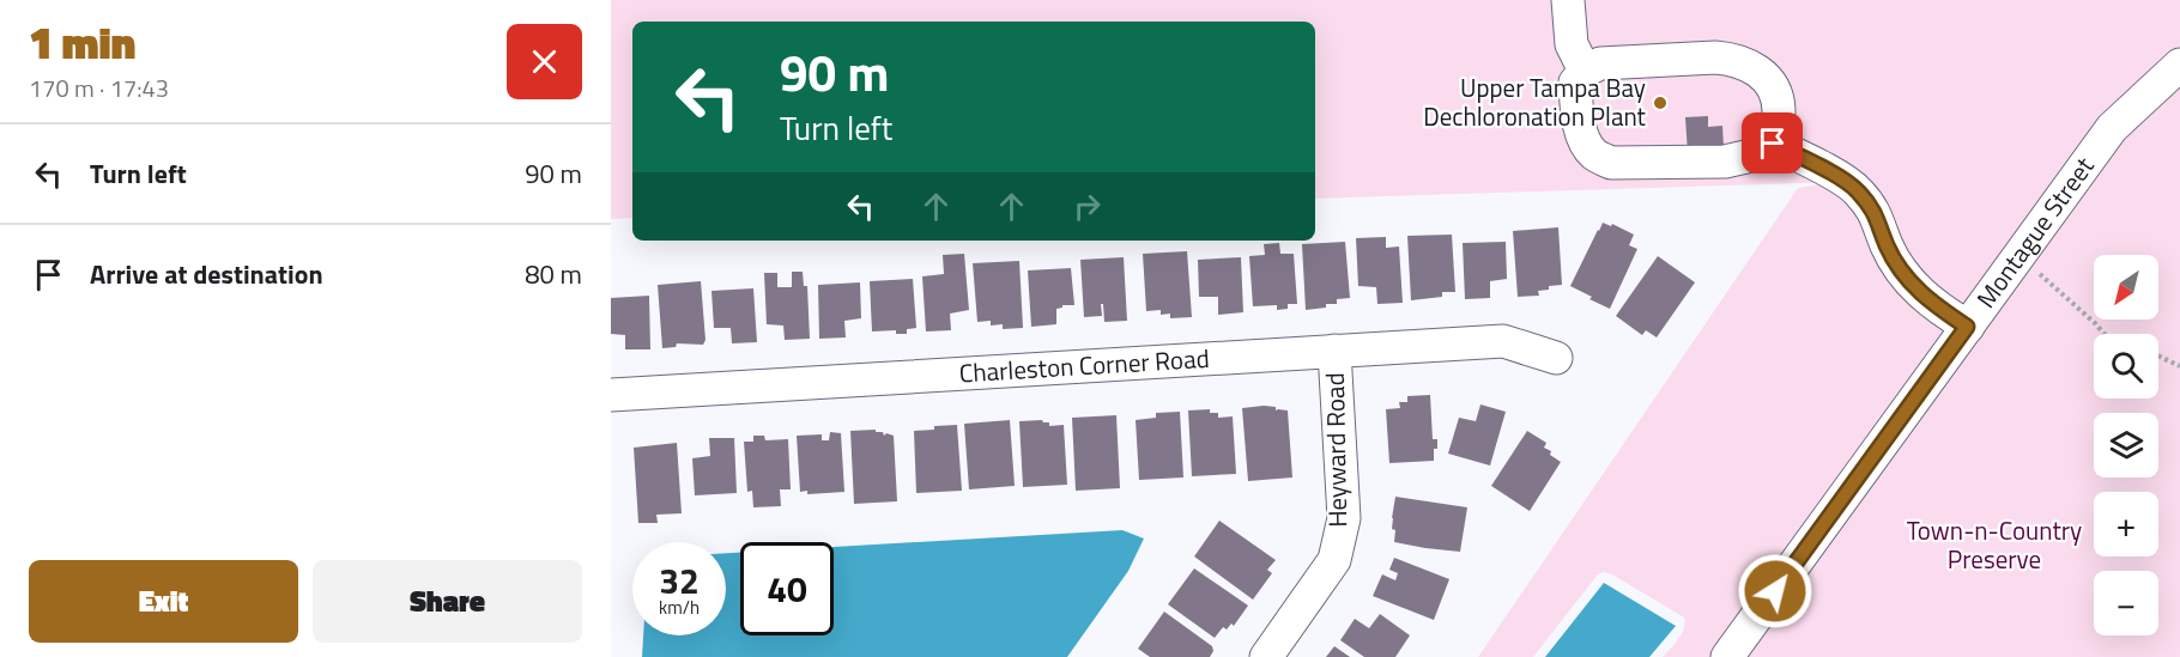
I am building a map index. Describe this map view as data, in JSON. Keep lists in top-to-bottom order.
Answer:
{
  "streets": {
    "street": ["Montague Street", "Charleston Corner Road", "Heyward Road"]
  },
  "crossings": [
    ["Charleston Corner Road", "Heyward Road"]
  ],
  "parks": ["Town-n-Country Preserve"],
  "places": ["Upper Tampa Bay Dechloronation Plant"],
  "north": "bottom left",
  "page": {
    "heading": ["1 min", "170 m · 17:43"],
    "turn": ["90 m", "Turn left"],
    "list": [
      {
        "name": "Turn left",
        "value": "90 m"
      },
      {
        "name": "Arrive at destination",
        "value": "80 m"
      }
    ],
    "map_buttons": ["+", "−"],
    "speed": "32 km/h",
    "limit": "40",
    "buttons": ["Exit", "Share"]
  }
}
